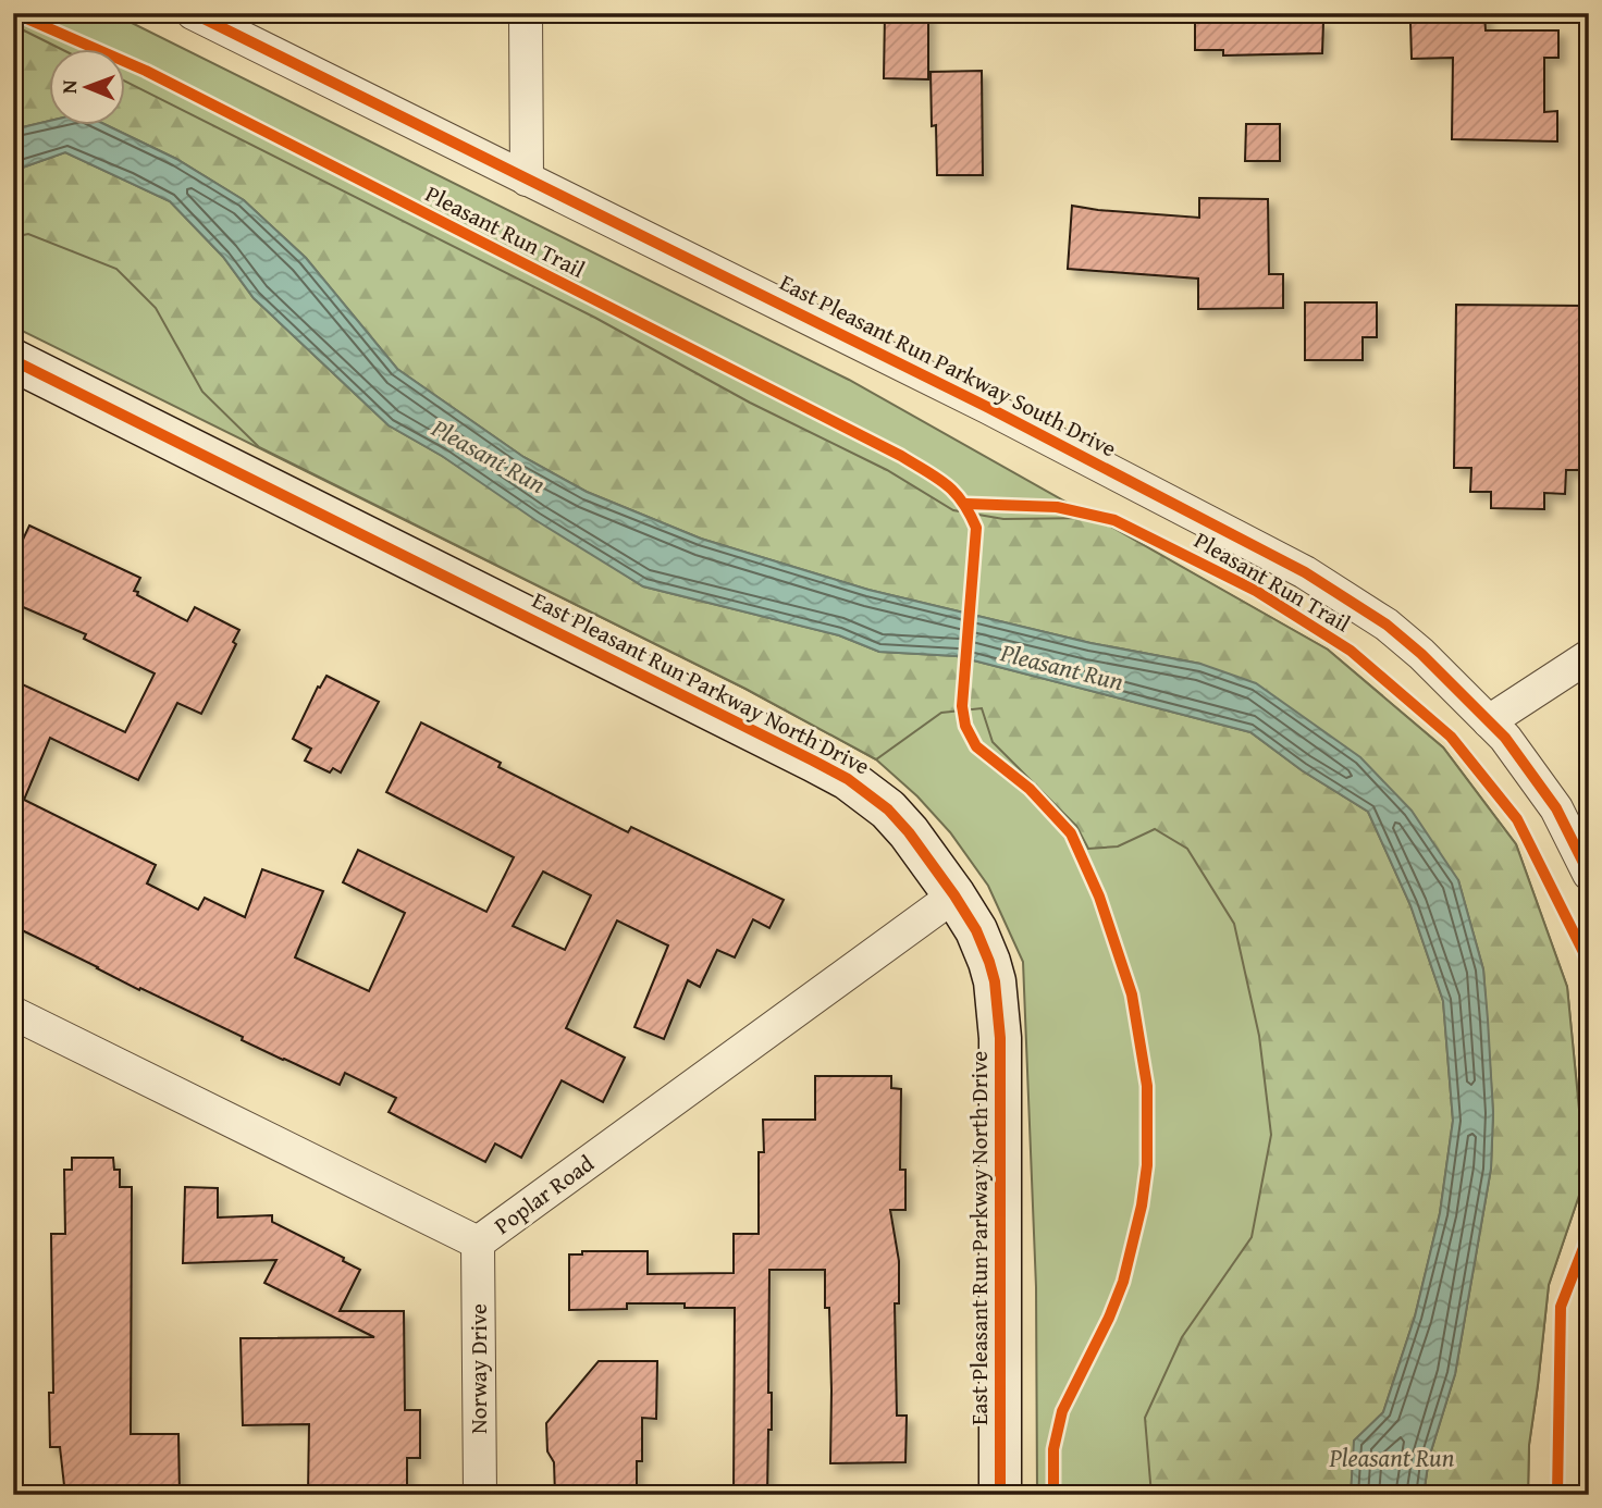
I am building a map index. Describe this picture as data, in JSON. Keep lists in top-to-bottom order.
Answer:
{
  "streets": {
    "main road": ["East Pleasant Run Parkway North Drive"],
    "street": ["East Pleasant Run Parkway South Drive", "Poplar Road", "Norway Drive"],
    "cycle path": ["Pleasant Run Trail"]
  },
  "crossings": [
    ["East Pleasant Run Parkway North Drive", "Poplar Road"],
    ["Poplar Road", "Norway Drive"]
  ],
  "water": ["Pleasant Run"],
  "north": "left"
}
